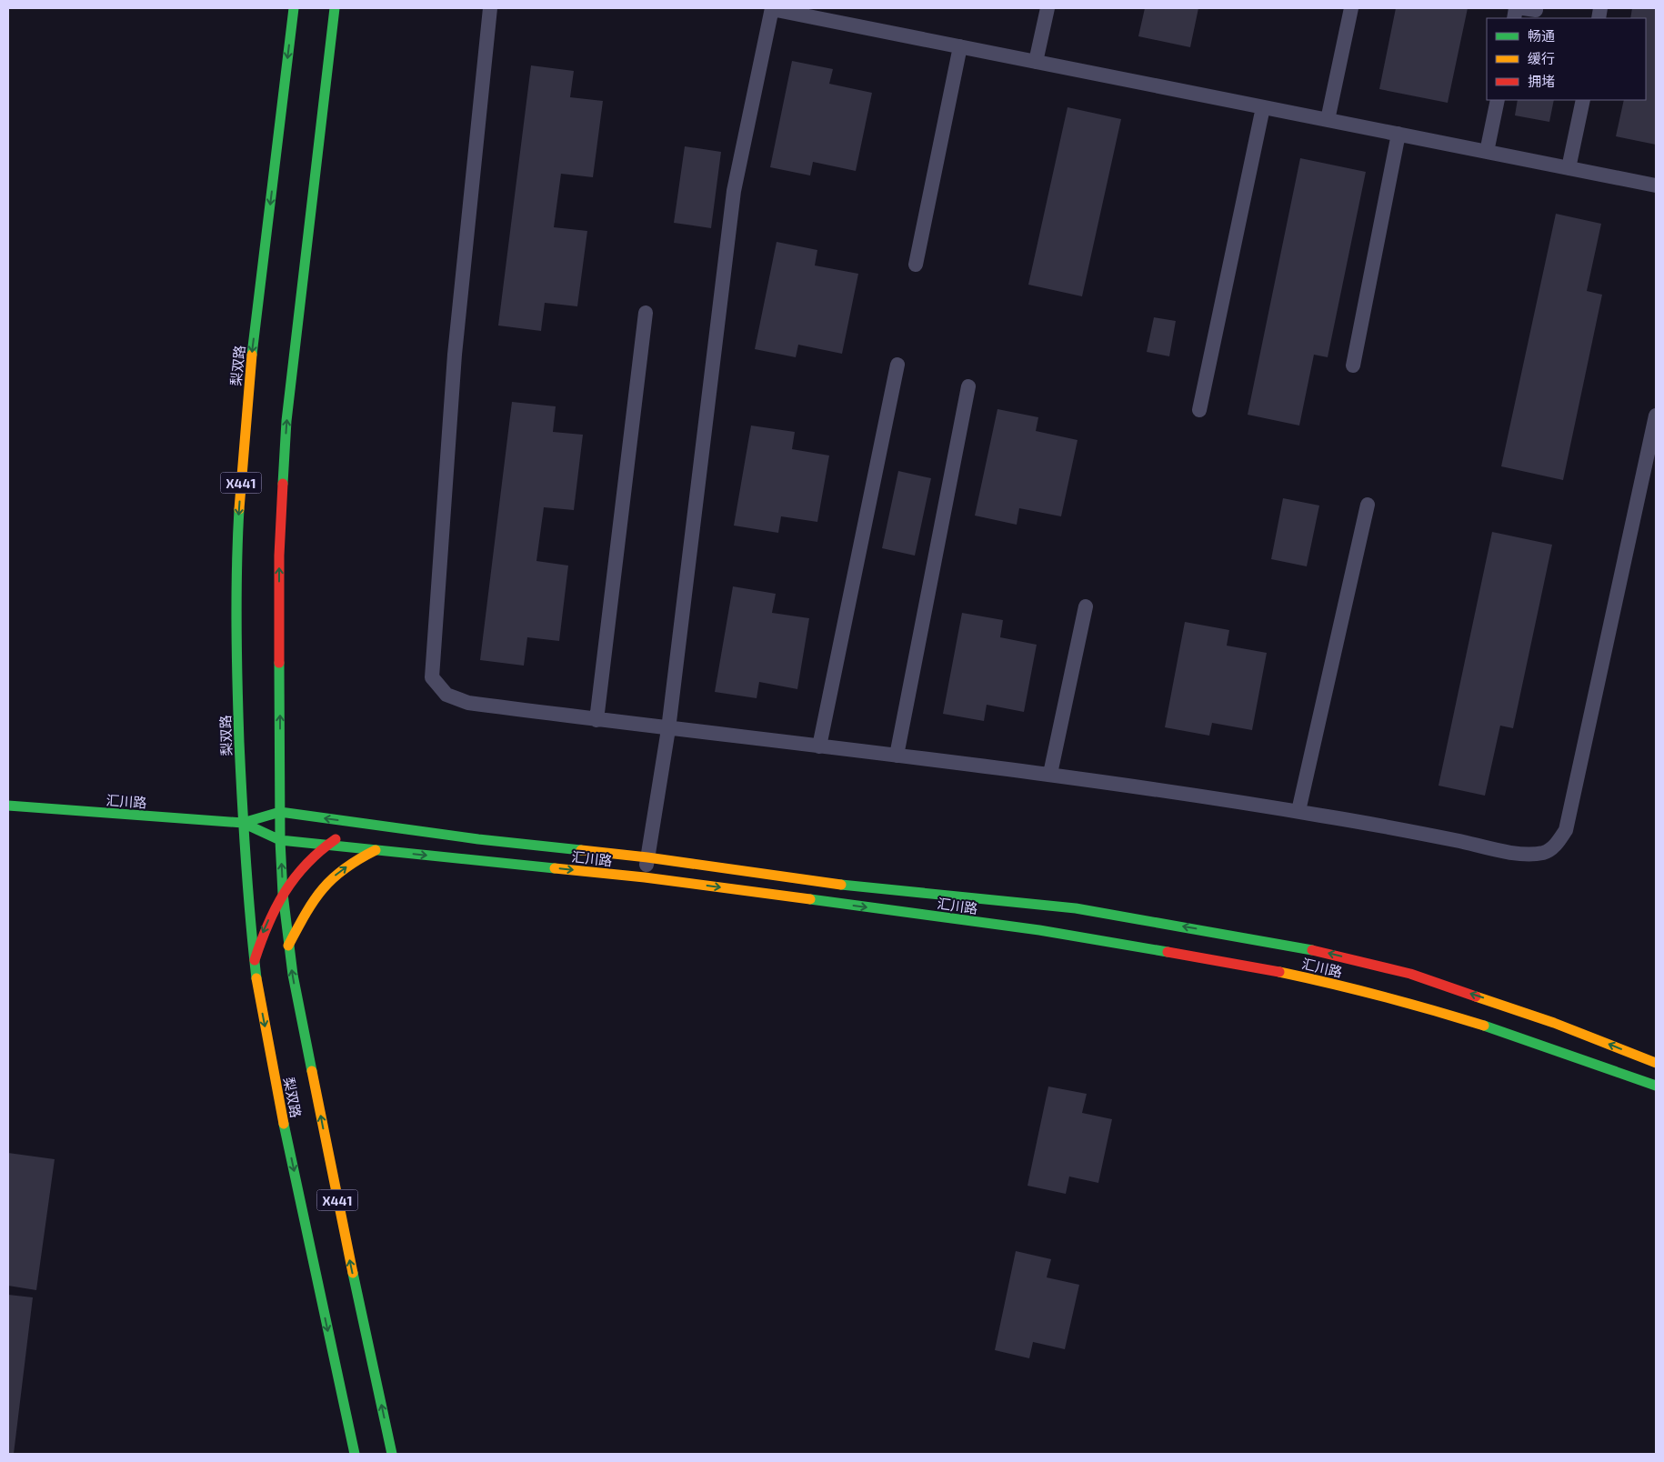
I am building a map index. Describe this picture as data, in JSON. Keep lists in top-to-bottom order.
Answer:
{
  "streets": {
    "street": ["梨双路", "X441", "汇川路"]
  },
  "crossings": [
    ["梨双路", "汇川路"]
  ],
  "legend": ["畅通", "缓行", "拥堵"]
}
